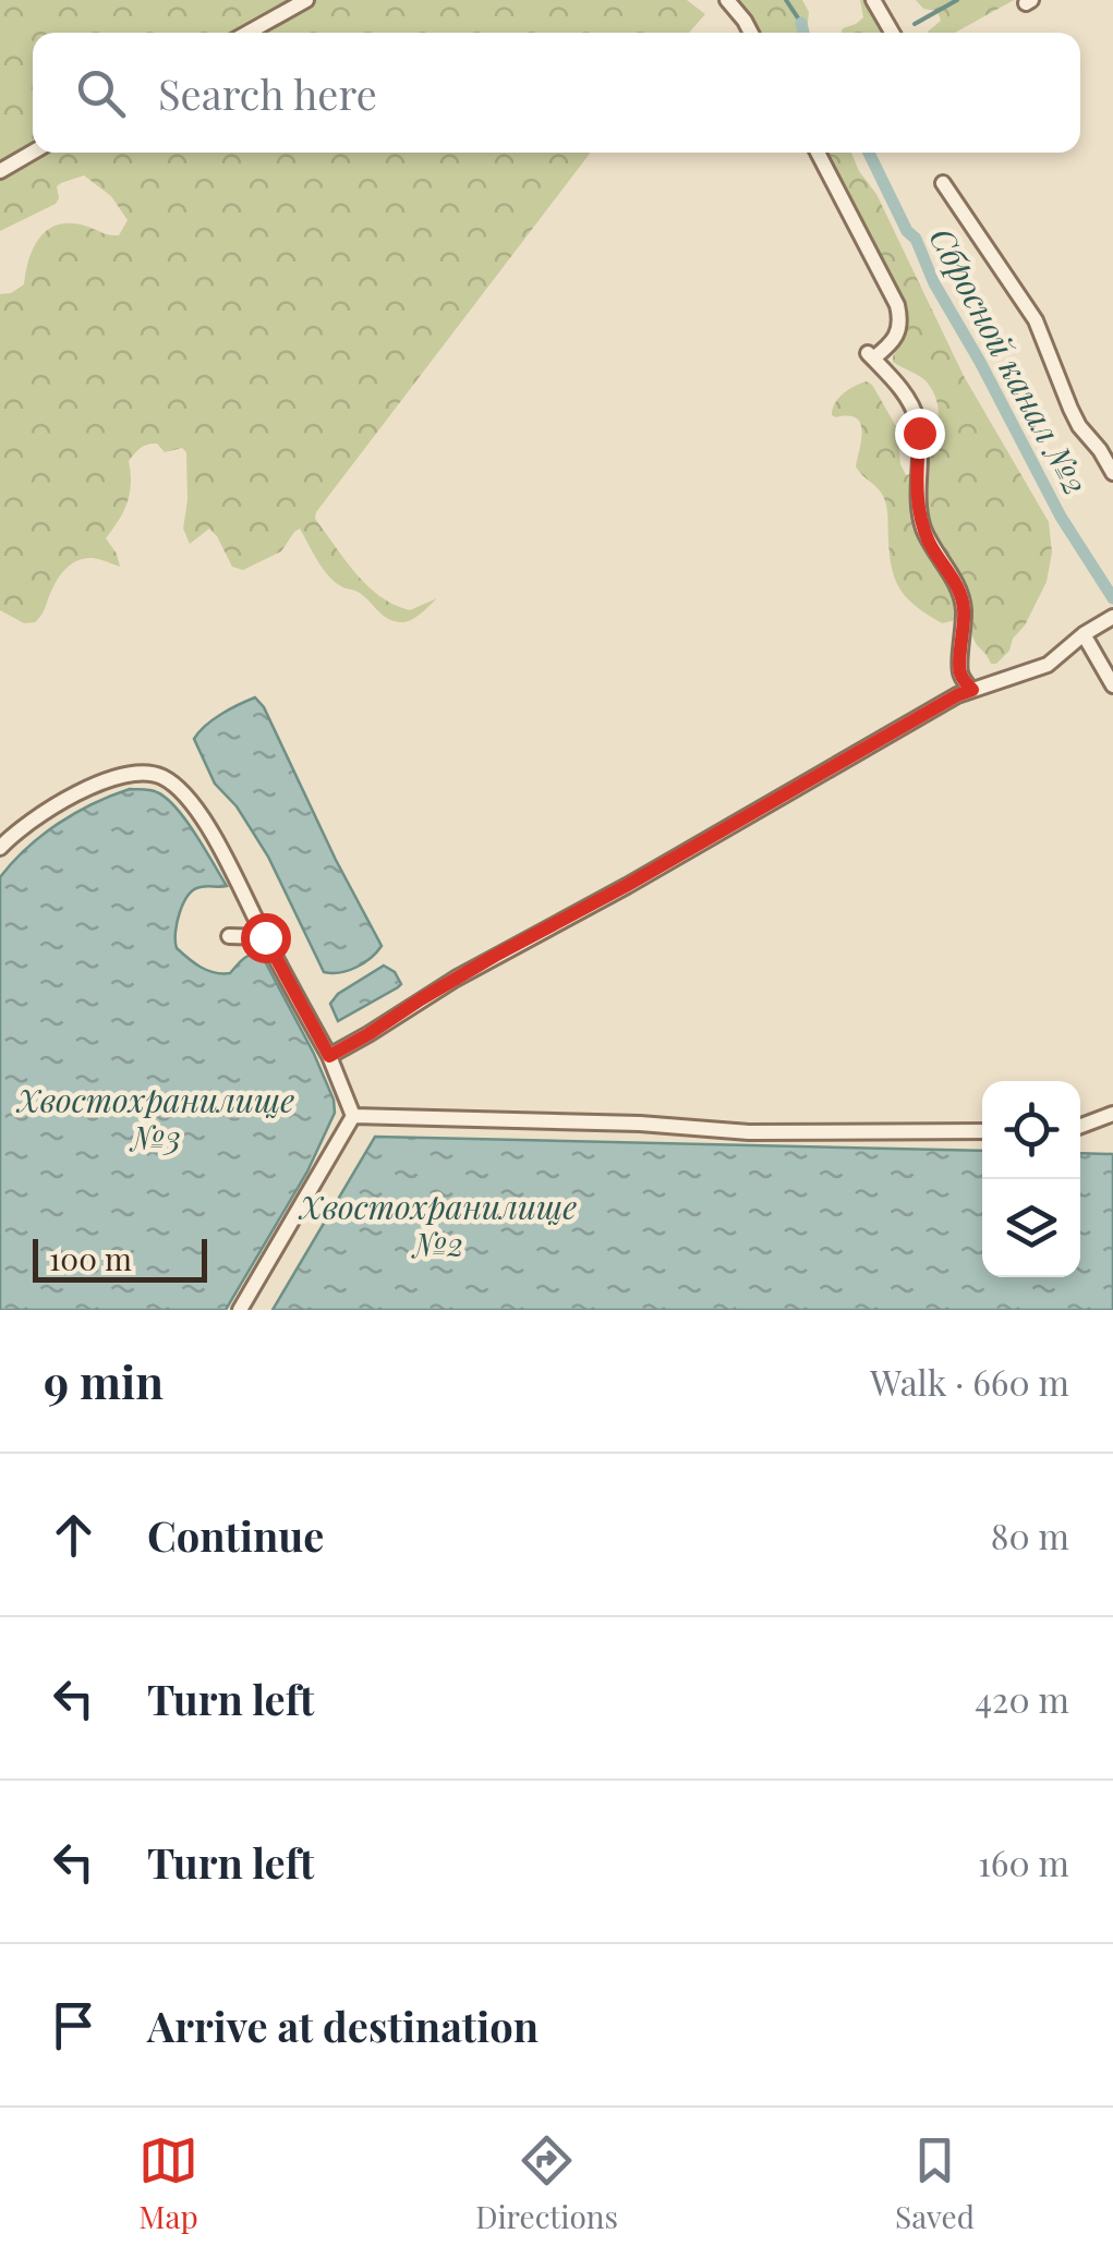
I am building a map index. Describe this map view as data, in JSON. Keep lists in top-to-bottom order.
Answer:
{
  "water": ["Сбросной канал №2", "Хвостохранилище №3", "Хвостохранилище №2"],
  "scale_bar": "100 m",
  "page": {
    "search": "Search here",
    "scale": "100 m",
    "heading": ["9 min", "Walk · 660 m"],
    "list": [
      ["Continue", "80 m"],
      ["Turn left", "420 m"],
      ["Turn left", "160 m"],
      "Arrive at destination"
    ],
    "nav": ["Map", "Directions", "Saved"]
  }
}
